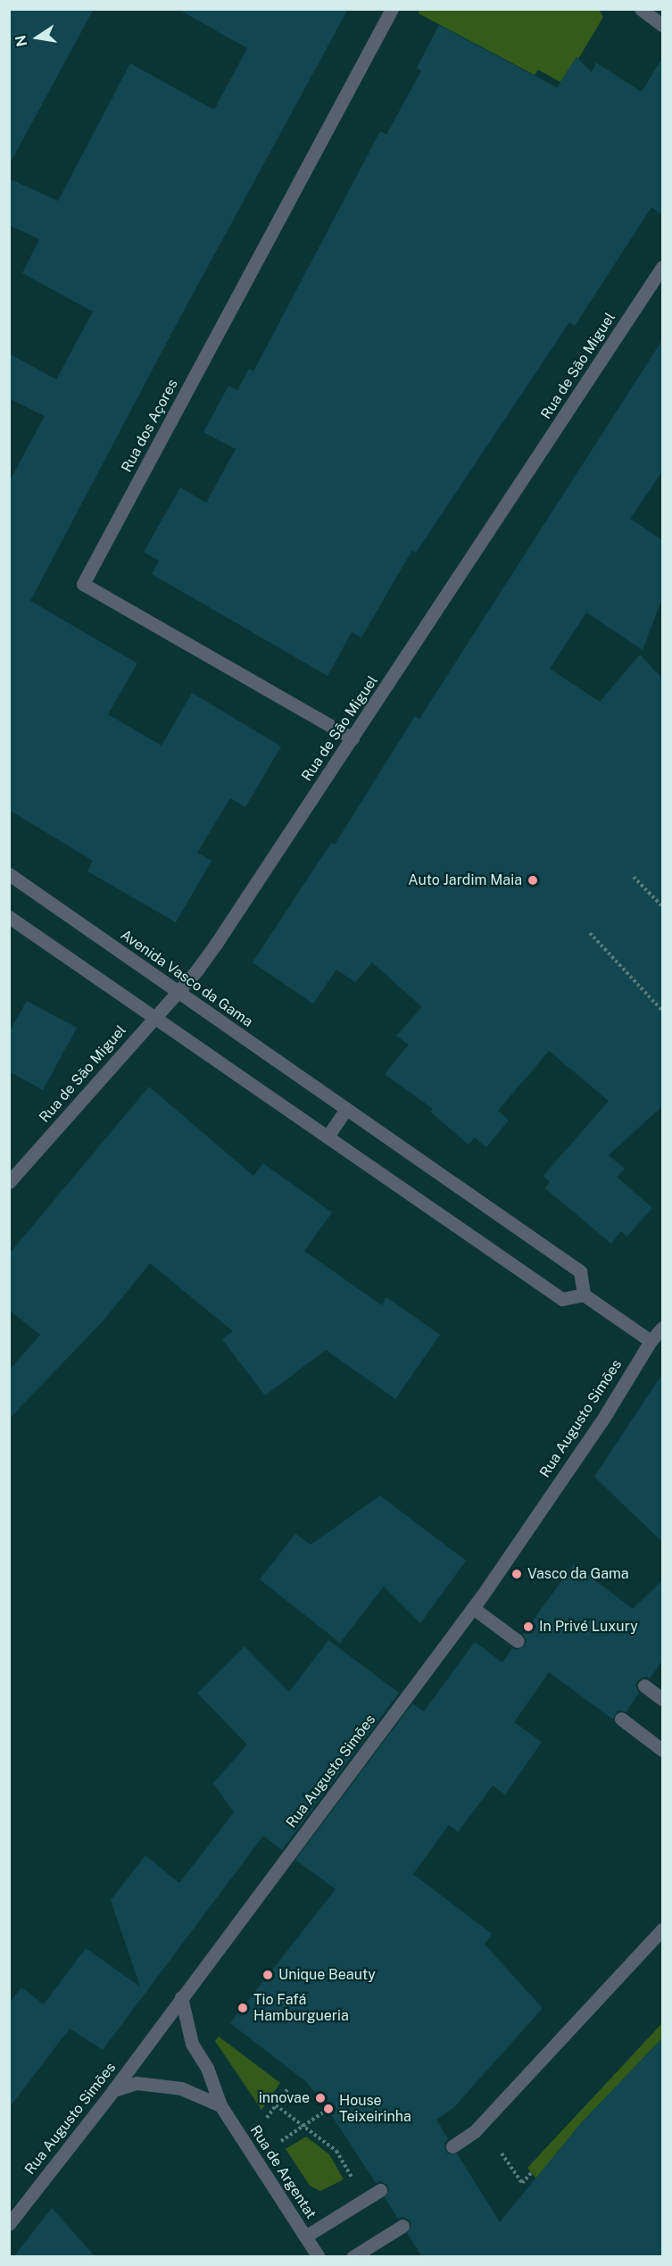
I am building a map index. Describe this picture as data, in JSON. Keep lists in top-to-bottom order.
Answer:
{
  "streets": {
    "street": [
      "Rua de São Miguel",
      "Rua dos Açores",
      "Avenida Vasco da Gama",
      "Rua Augusto Simões",
      "Rua de Argentat"
    ]
  },
  "crossings": [
    ["Rua de São Miguel", "Rua dos Açores"],
    ["Rua de São Miguel", "Avenida Vasco da Gama"],
    ["Rua Augusto Simões", "Rua de Argentat"]
  ],
  "places": [
    "Auto Jardim Maia",
    "Vasco da Gama",
    "In Privé Luxury",
    "Unique Beauty",
    "Tio Fafá Hamburgueria",
    "innovae",
    "House Teixeirinha"
  ],
  "north": "left"
}
